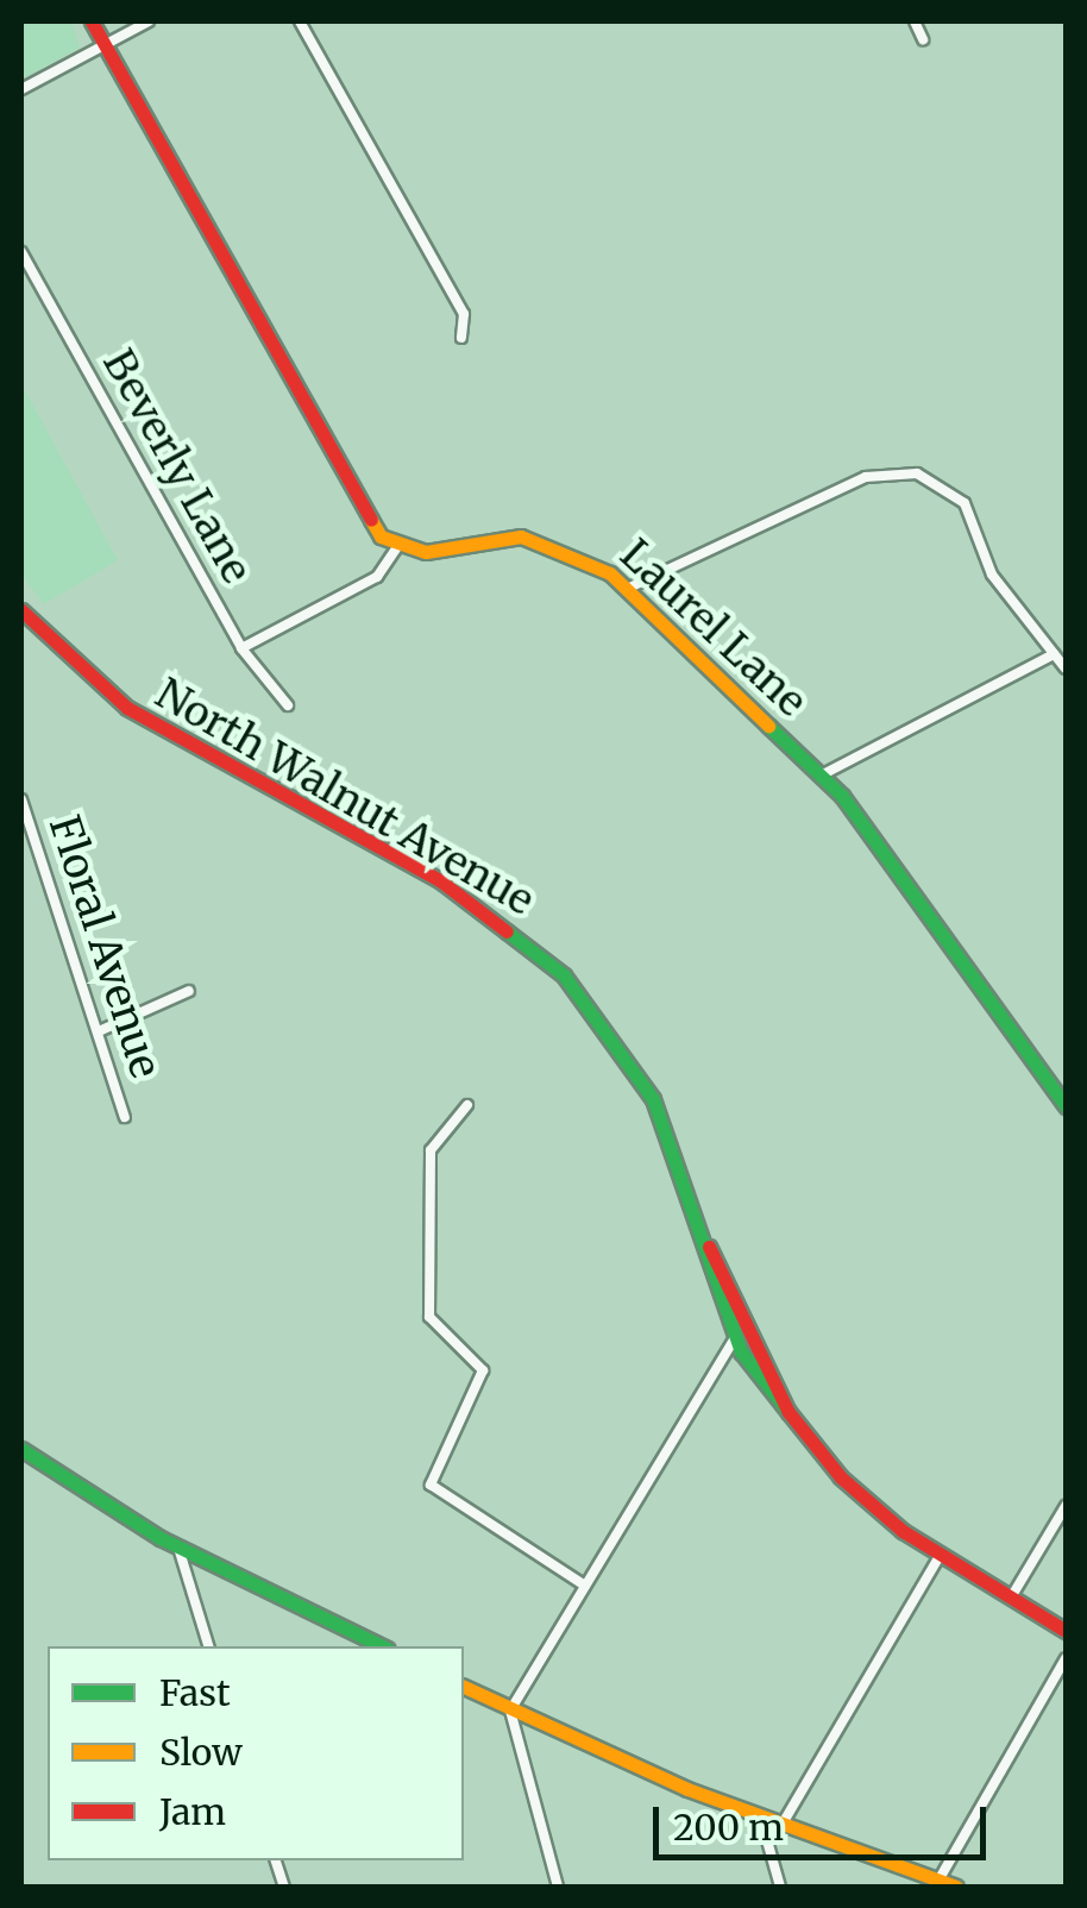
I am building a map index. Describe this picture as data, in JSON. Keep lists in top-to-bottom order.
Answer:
{
  "streets": {
    "street": [
      "Beverly Lane",
      "Laurel Lane",
      "North Walnut Avenue",
      "Floral Avenue"
    ]
  },
  "legend": ["Fast", "Slow", "Jam"],
  "scale_bar": "200 m"
}
